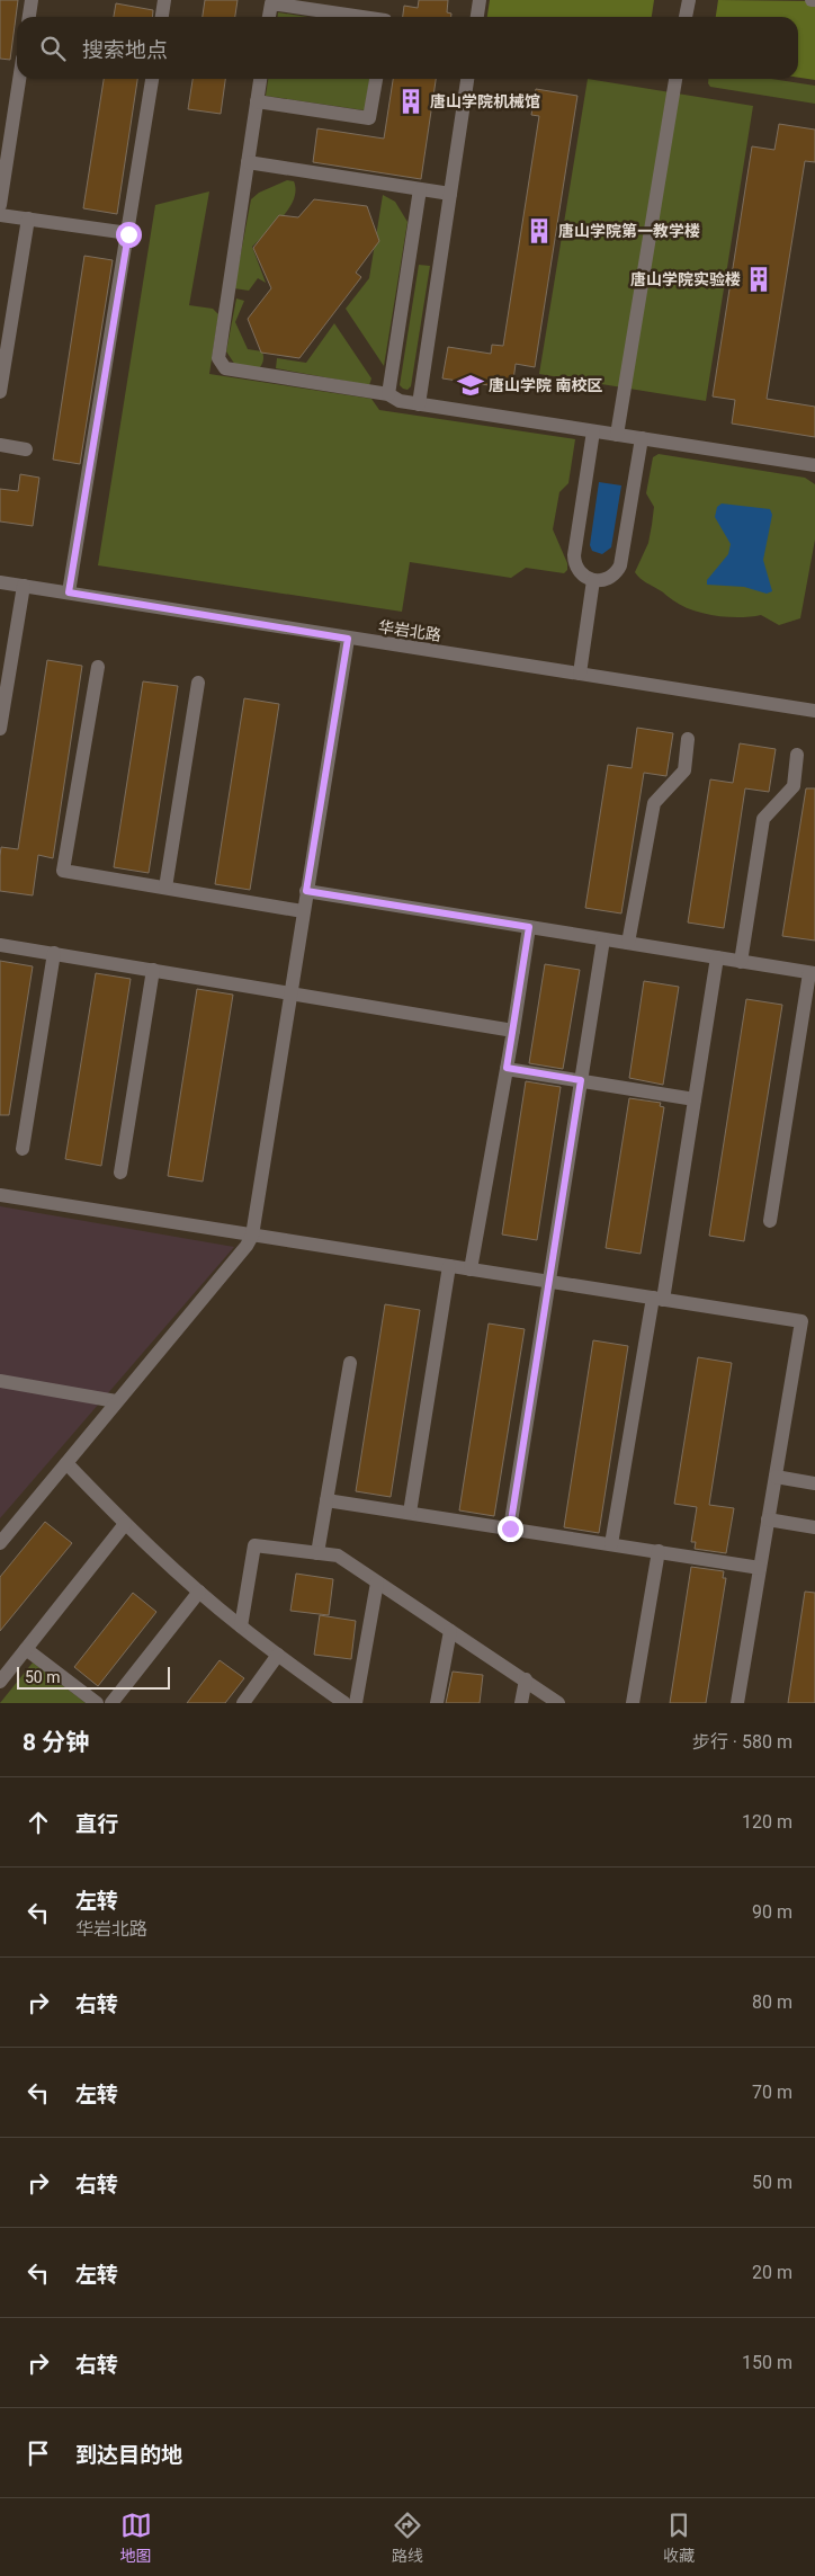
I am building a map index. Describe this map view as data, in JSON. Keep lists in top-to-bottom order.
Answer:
{
  "streets": {
    "street": ["华岩北路"]
  },
  "places": {
    "building": ["唐山学院机械馆", "唐山学院第一教学楼", "唐山学院实验楼"],
    "school or university": ["唐山学院 南校区"]
  },
  "scale_bar": "50 m",
  "page": {
    "search": "搜索地点",
    "scale": "50 m",
    "heading": ["8 分钟", "步行 · 580 m"],
    "list": [
      ["直行", "120 m"],
      ["左转", "华岩北路", "90 m"],
      ["右转", "80 m"],
      ["左转", "70 m"],
      ["右转", "50 m"],
      ["左转", "20 m"],
      ["右转", "150 m"],
      "到达目的地"
    ],
    "nav": ["地图", "路线", "收藏"]
  }
}
